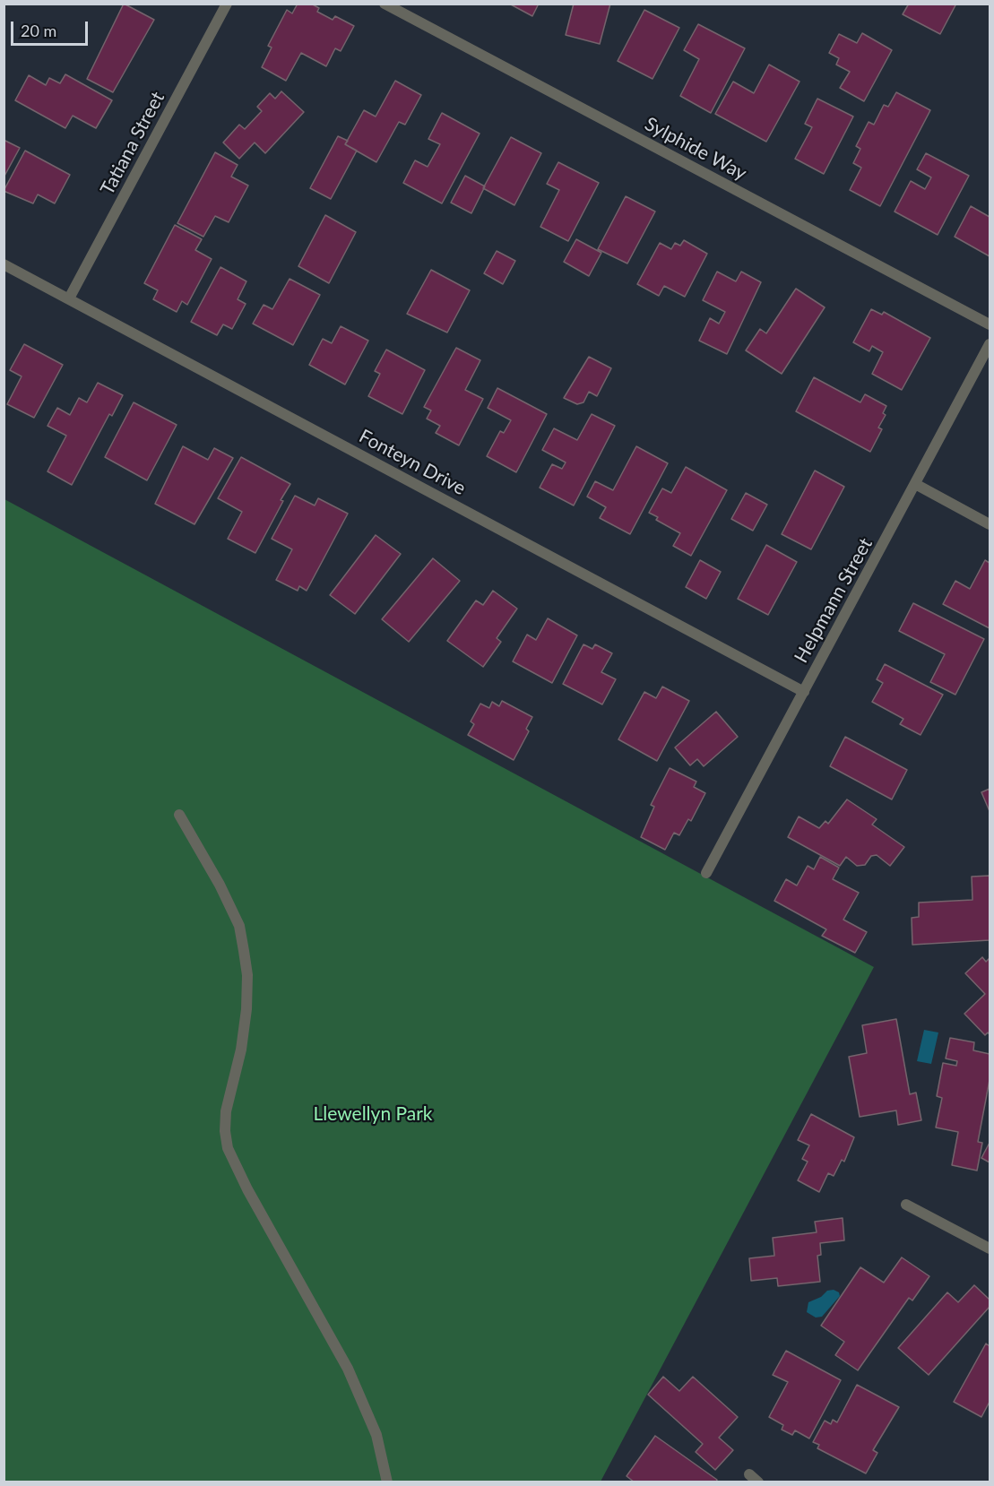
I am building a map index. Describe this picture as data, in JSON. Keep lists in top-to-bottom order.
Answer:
{
  "streets": {
    "street": [
      "Tatiana Street",
      "Sylphide Way",
      "Fonteyn Drive",
      "Helpmann Street"
    ]
  },
  "crossings": [
    ["Tatiana Street", "Fonteyn Drive"],
    ["Fonteyn Drive", "Helpmann Street"]
  ],
  "parks": ["Llewellyn Park"],
  "scale_bar": "20 m"
}
